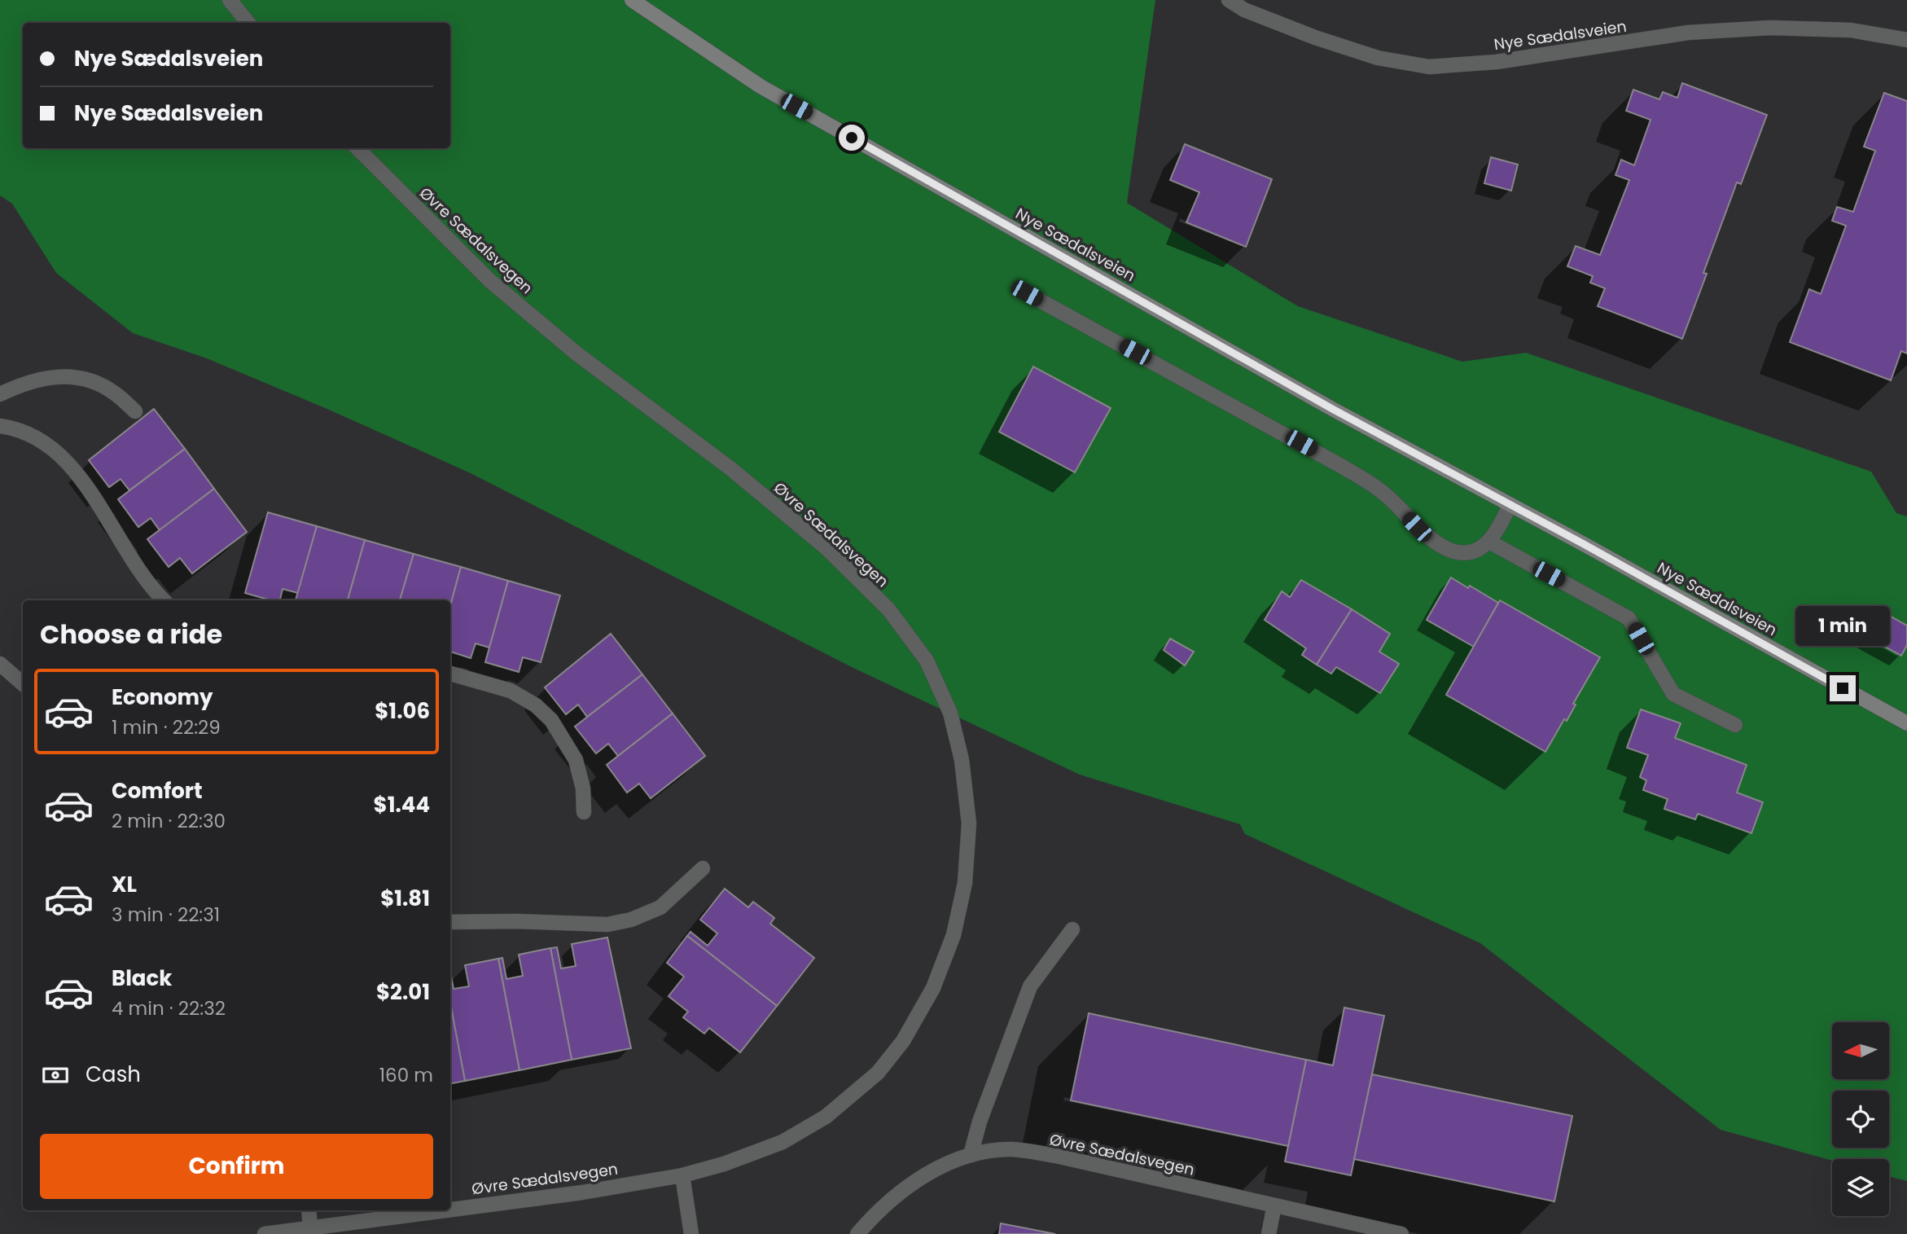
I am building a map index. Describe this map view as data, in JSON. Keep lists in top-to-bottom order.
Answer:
{
  "streets": {
    "main road": ["Nye Sædalsveien"],
    "street": ["Øvre Sædalsvegen"]
  },
  "north": "left",
  "page": {
    "banner": ["Nye Sædalsveien", "Nye Sædalsveien"],
    "heading": "Choose a ride",
    "bubble": "1 min",
    "list": [
      {
        "name": "Economy",
        "note": "1 min · 22:29",
        "value": "$1.06"
      },
      {
        "name": "Comfort",
        "note": "2 min · 22:30",
        "value": "$1.44"
      },
      {
        "name": "XL",
        "note": "3 min · 22:31",
        "value": "$1.81"
      },
      {
        "name": "Black",
        "note": "4 min · 22:32",
        "value": "$2.01"
      }
    ],
    "pay": ["Cash", "160 m"],
    "buttons": "Confirm"
  }
}
